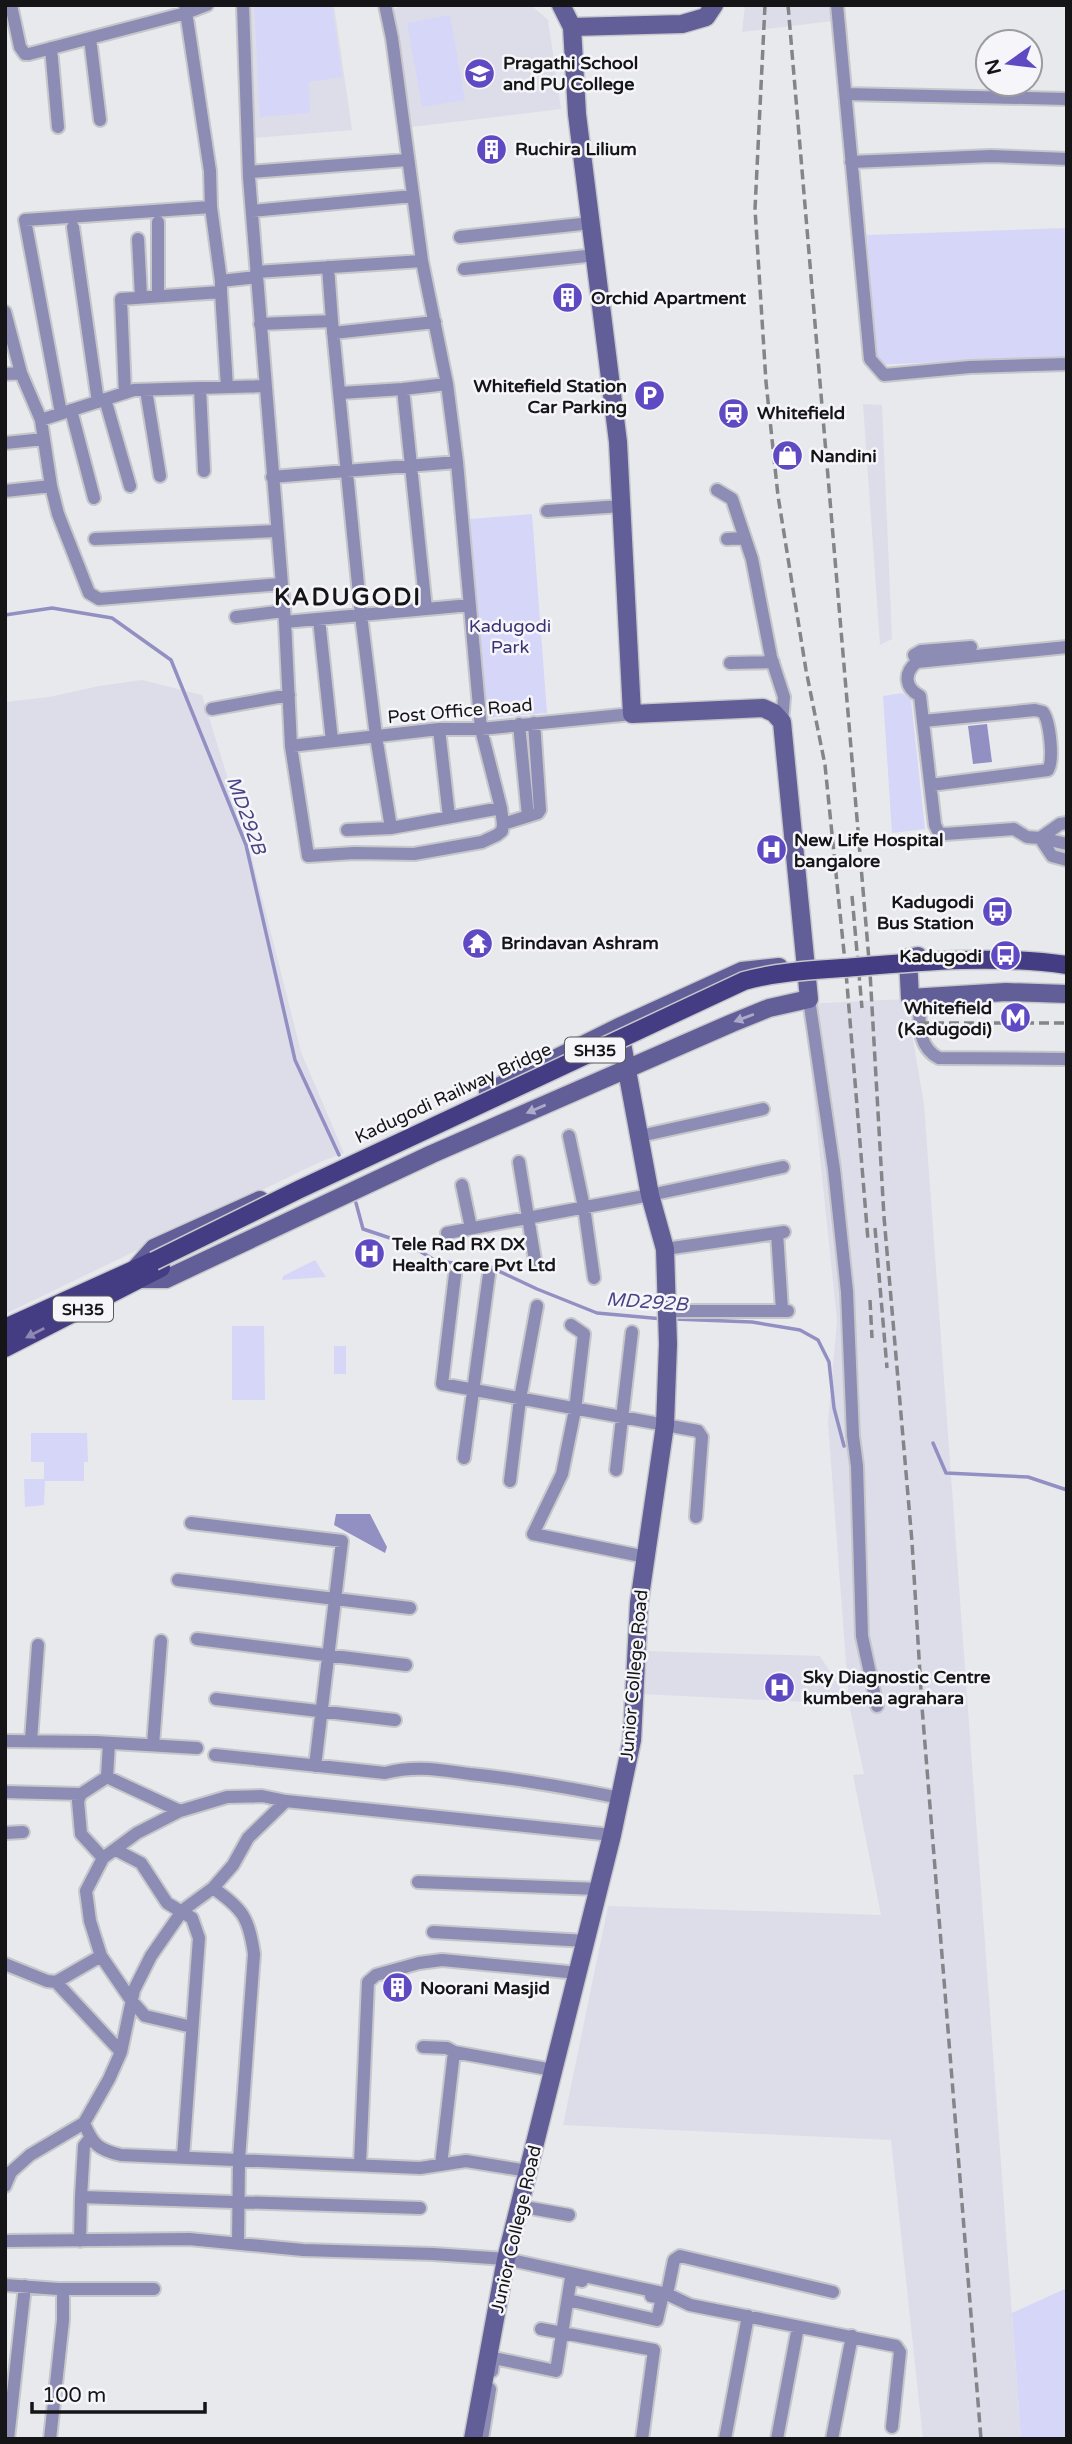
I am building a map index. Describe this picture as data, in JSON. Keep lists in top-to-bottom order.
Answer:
{
  "streets": {
    "main road": ["SH35", "Kadugodi Railway Bridge"],
    "street": ["Post Office Road", "Junior College Road"]
  },
  "crossings": [
    ["SH35", "Kadugodi Railway Bridge"]
  ],
  "districts": ["KADUGODI"],
  "water": ["MD292B"],
  "parks": ["Kadugodi Park"],
  "places": {
    "school or university": ["Pragathi School and PU College"],
    "building": ["Ruchira Lilium", "Orchid Apartment", "Noorani Masjid"],
    "parking": ["Whitefield Station Car Parking"],
    "station": ["Whitefield"],
    "shop": ["Nandini"],
    "hospital": ["New Life Hospital bangalore", "Tele Rad RX DX Health care Pvt Ltd", "Sky Diagnostic Centre kumbena agrahara"],
    "bus stop": ["Kadugodi Bus Station", "Kadugodi"],
    "temple": ["Brindavan Ashram"],
    "metro station": ["Whitefield (Kadugodi)"]
  },
  "scale_bar": "100 m",
  "north": "left"
}
